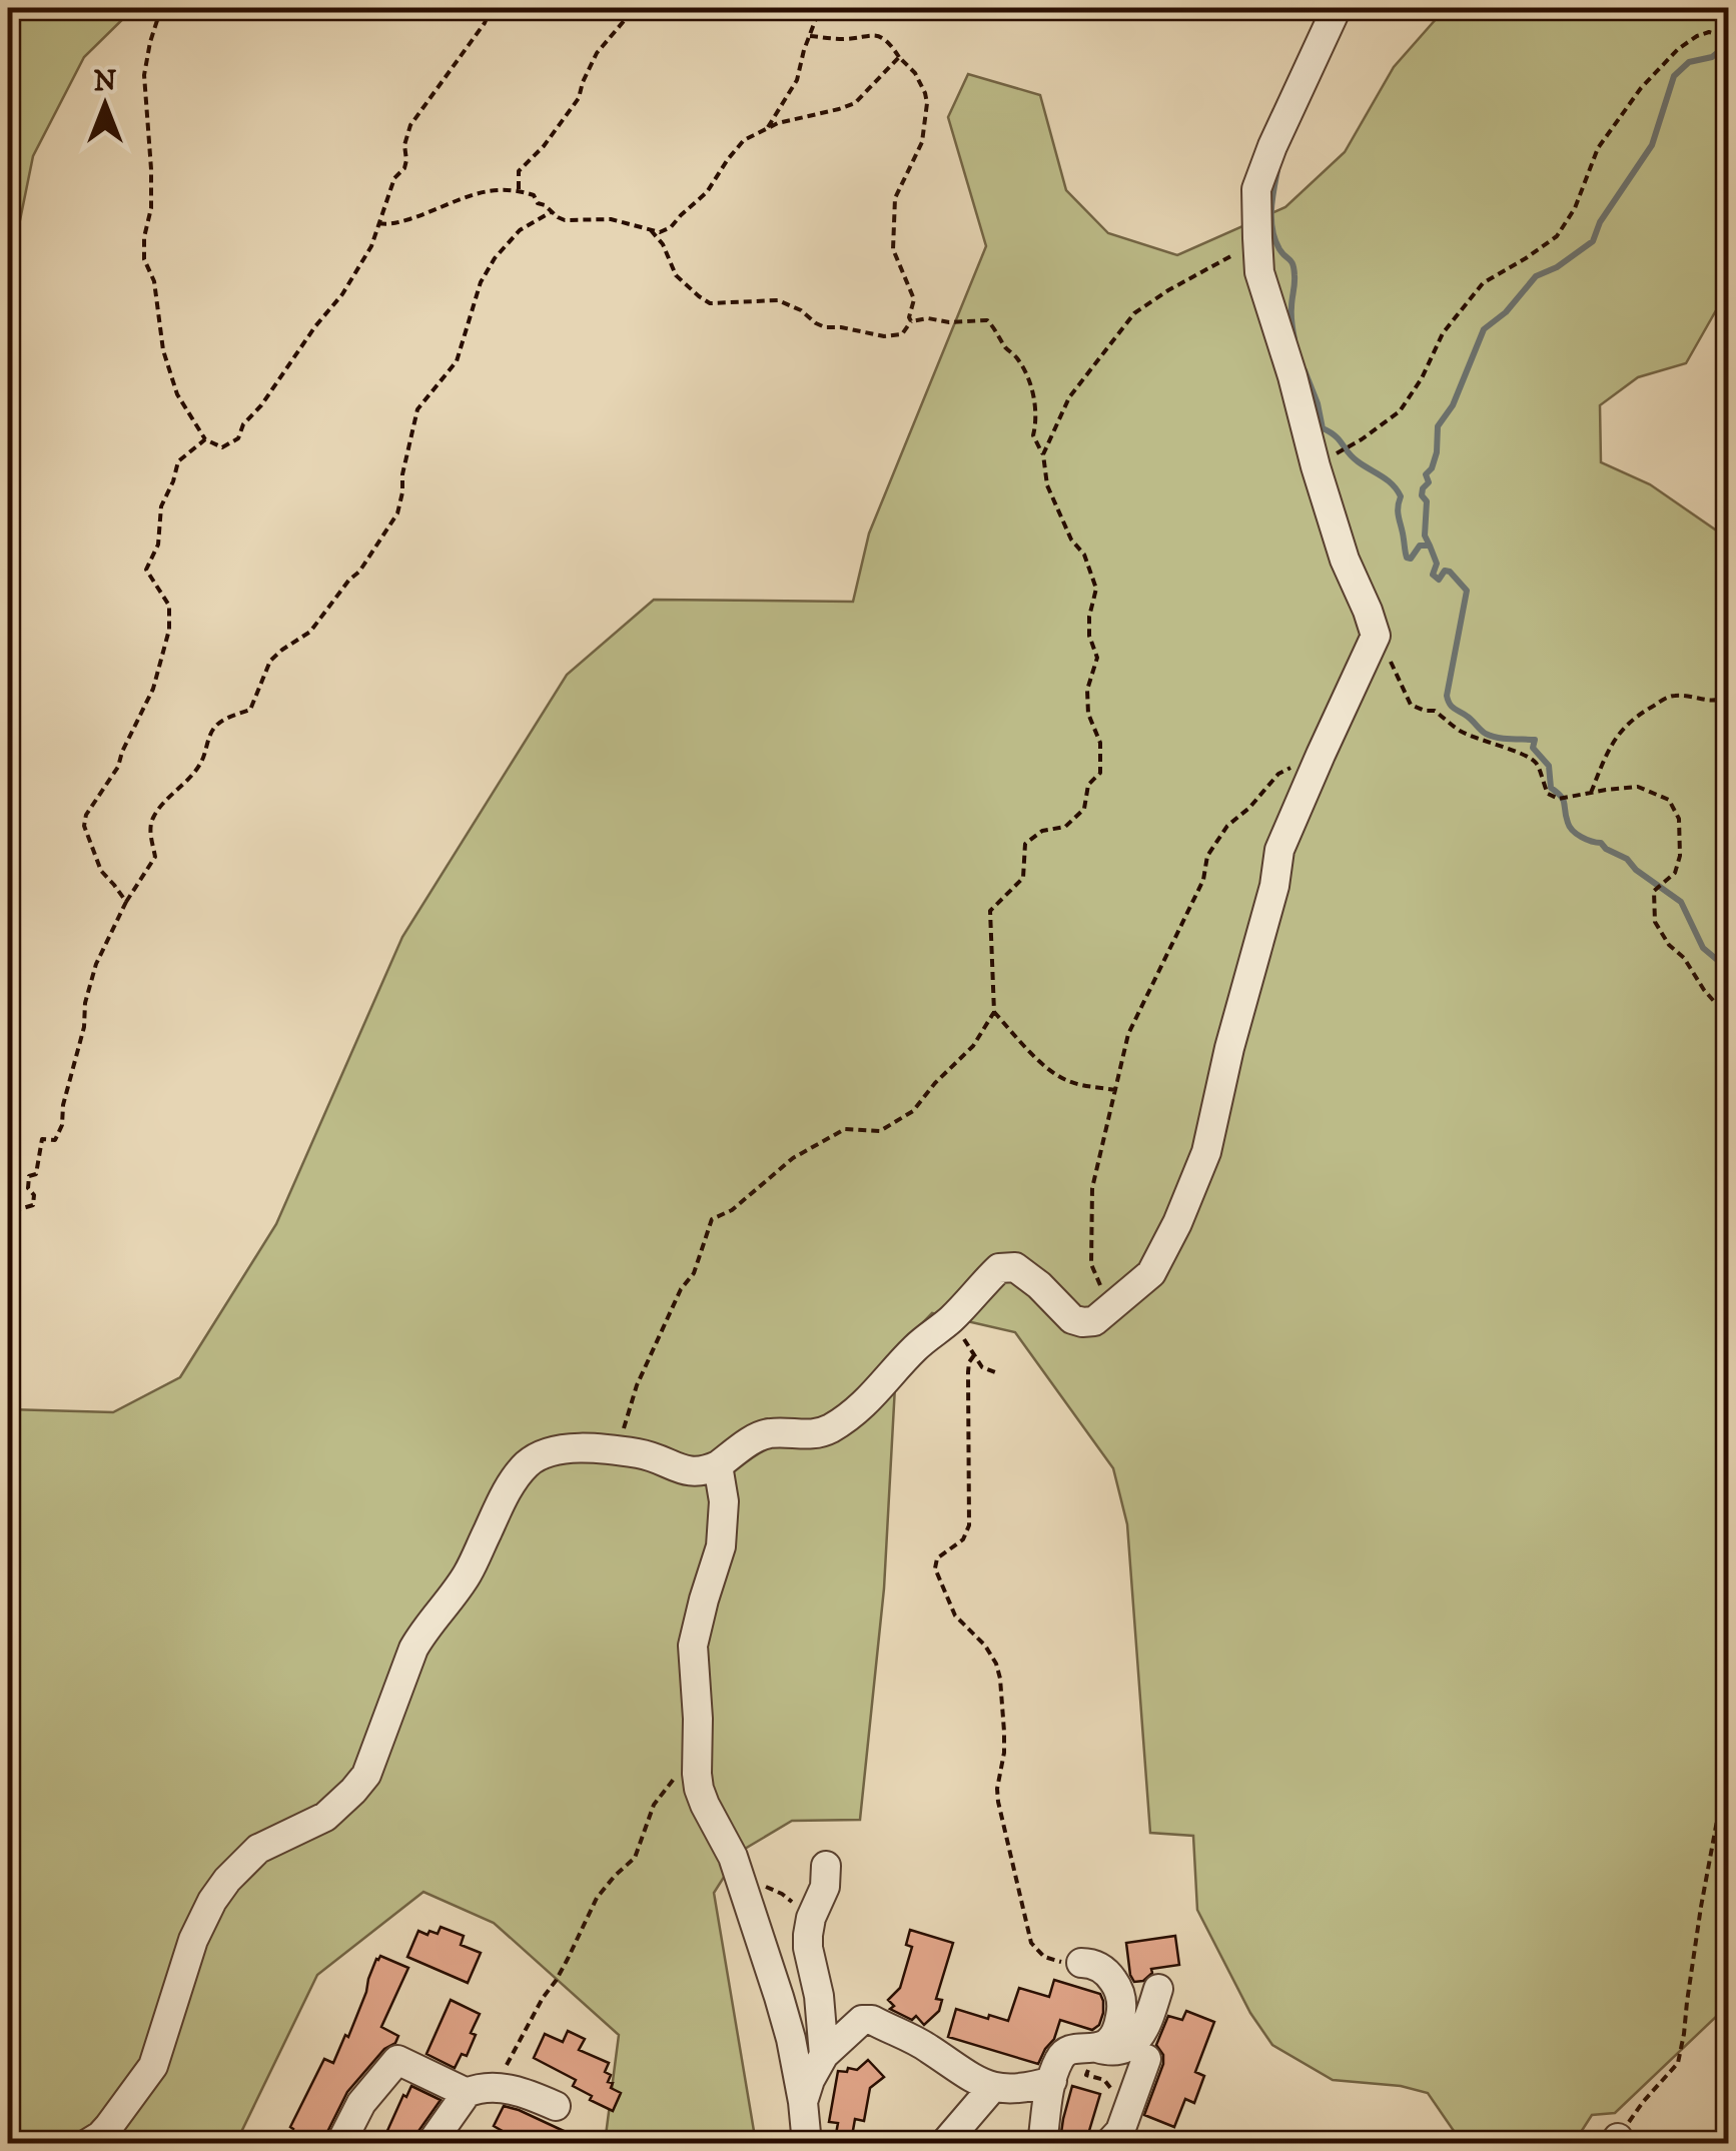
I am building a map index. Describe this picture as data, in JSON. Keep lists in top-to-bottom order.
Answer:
{
  "north": "top"
}
